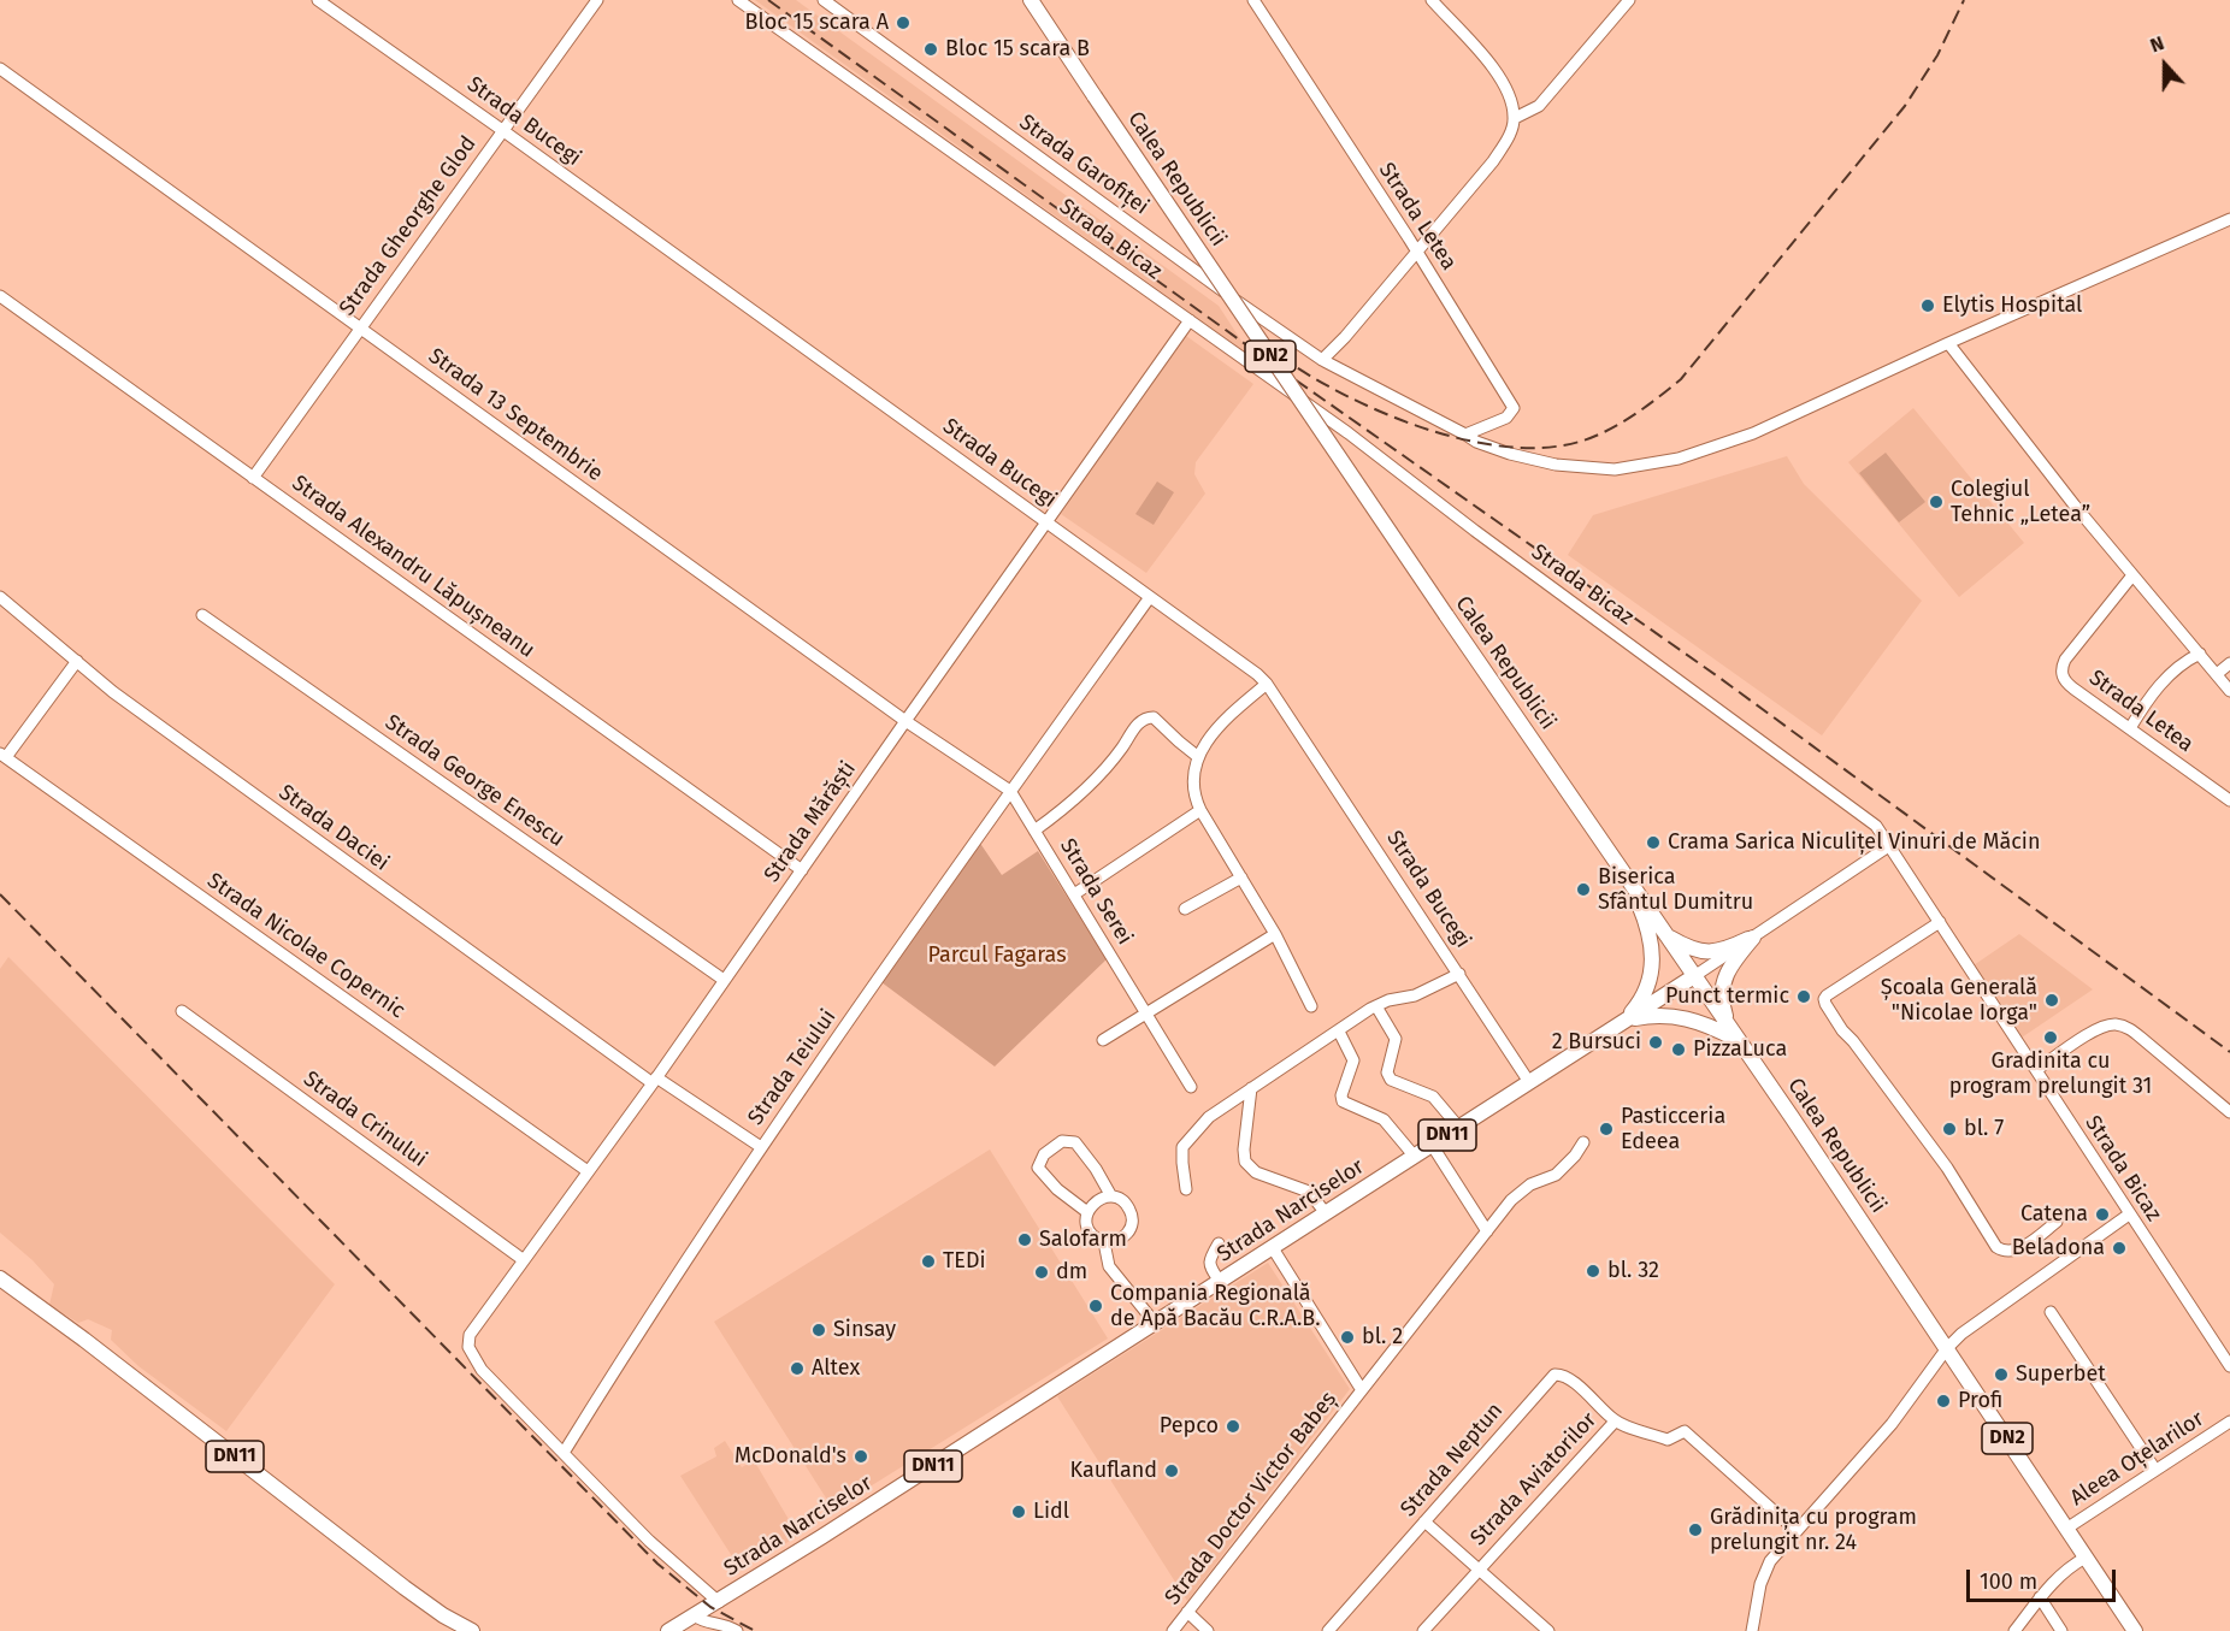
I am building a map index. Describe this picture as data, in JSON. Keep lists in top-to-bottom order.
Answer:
{
  "streets": {
    "main road": [
      "Calea Republicii",
      "DN2",
      "DN11",
      "Strada Narciselor"
    ],
    "street": [
      "Strada Bucegi",
      "Strada Garofiței",
      "Strada Letea",
      "Strada Gheorghe Glod",
      "Strada Bicaz",
      "Strada 13 Septembrie",
      "Strada Alexandru Lăpușneanu",
      "Strada George Enescu",
      "Strada Mărăști",
      "Strada Daciei",
      "Strada Serei",
      "Strada Nicolae Copernic",
      "Strada Teiului",
      "Strada Crinului",
      "Aleea Oțelarilor",
      "Strada Neptun",
      "Strada Aviatorilor",
      "Strada Doctor Victor Babeș"
    ]
  },
  "crossings": [
    ["Strada Bucegi", "Strada Gheorghe Glod"],
    ["Strada Bucegi", "Strada Mărăști"],
    ["Strada Bucegi", "Strada Teiului"],
    ["Strada Bucegi", "Strada Narciselor"],
    ["Calea Republicii", "DN11"],
    ["Calea Republicii", "Strada Narciselor"],
    ["Calea Republicii", "Aleea Oțelarilor"],
    ["Strada Gheorghe Glod", "Strada 13 Septembrie"],
    ["Strada Gheorghe Glod", "Strada Alexandru Lăpușneanu"],
    ["Strada Bicaz", "Strada Mărăști"],
    ["Strada Bicaz", "Strada Narciselor"],
    ["Strada 13 Septembrie", "Strada Mărăști"],
    ["Strada 13 Septembrie", "Strada Serei"],
    ["Strada 13 Septembrie", "Strada Teiului"],
    ["Strada Alexandru Lăpușneanu", "Strada Mărăști"],
    ["Strada George Enescu", "Strada Mărăști"],
    ["Strada Mărăști", "Strada Daciei"],
    ["Strada Mărăști", "Strada Nicolae Copernic"],
    ["Strada Mărăști", "Strada Teiului"],
    ["Strada Mărăști", "Strada Crinului"],
    ["Strada Daciei", "Strada Teiului"],
    ["Strada Serei", "Strada Teiului"],
    ["DN11", "Strada Narciselor"],
    ["Strada Narciselor", "Strada Doctor Victor Babeș"],
    ["Strada Neptun", "Strada Aviatorilor"]
  ],
  "parks": ["Parcul Fagaras"],
  "places": [
    "Bloc 15 scara A",
    "Bloc 15 scara B",
    "Elytis Hospital",
    "Colegiul Tehnic „Letea”",
    "Crama Sarica Niculițel Vinuri de Măcin",
    "Biserica Sfântul Dumitru",
    "Punct termic",
    "Școala Generală \"Nicolae Iorga\"",
    "Gradinita cu program prelungit 31",
    "2 Bursuci",
    "PizzaLuca",
    "Pasticceria Edeea",
    "bl. 7",
    "Catena",
    "Salofarm",
    "Beladona",
    "TEDi",
    "bl. 32",
    "dm",
    "Compania Regională de Apă Bacău C.R.A.B.",
    "Sinsay",
    "bl. 2",
    "Altex",
    "Superbet",
    "Profi",
    "Pepco",
    "McDonald's",
    "Kaufland",
    "Lidl",
    "Grădinița cu program prelungit nr. 24"
  ],
  "scale_bar": "100 m",
  "north": "top"
}
